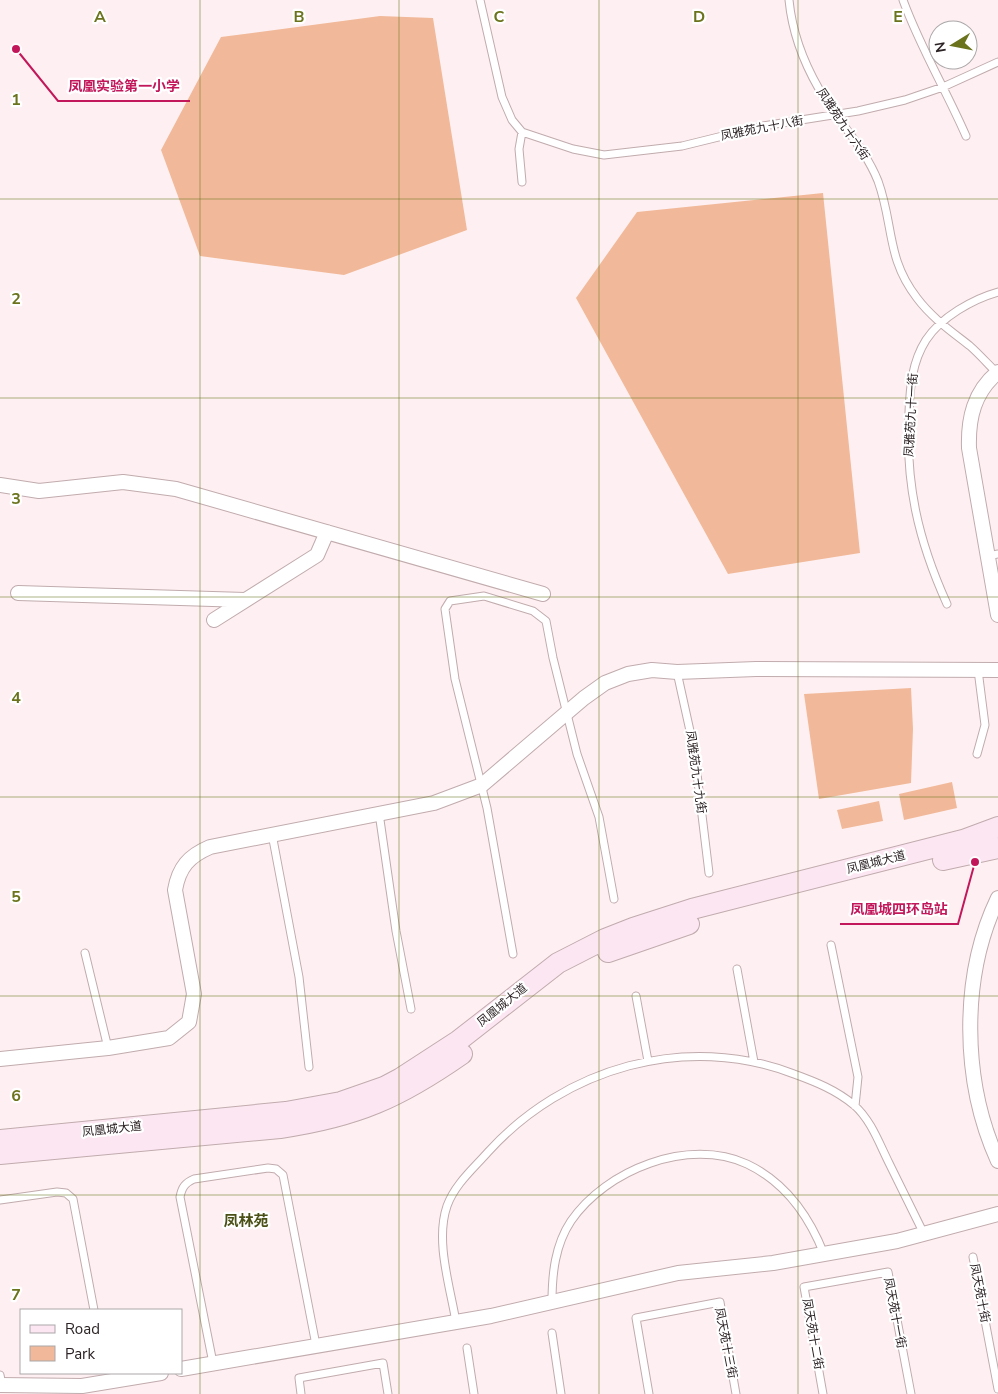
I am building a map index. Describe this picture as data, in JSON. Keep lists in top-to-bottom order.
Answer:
{
  "streets": {
    "main road": ["凤凰城大道"],
    "lane": [
      "凤雅苑九十六街",
      "凤雅苑九十八街",
      "凤雅苑九十一街",
      "凤雅苑九十九街",
      "凤天苑十街",
      "凤天苑十一街",
      "凤天苑十二街",
      "凤天苑十三街"
    ]
  },
  "crossings": [
    ["凤雅苑九十六街", "凤雅苑九十八街"],
    ["凤雅苑九十六街", "凤雅苑九十一街"],
    ["凤天苑十一街", "凤天苑十二街"]
  ],
  "districts": ["凤林苑"],
  "places": ["凤凰实验第一小学", "凤凰城四环岛站"],
  "legend": ["Road", "Park"],
  "north": "left",
  "grid": {
    "columns": [
      "A",
      "B",
      "C",
      "D",
      "E"
    ],
    "rows": [
      "1",
      "2",
      "3",
      "4",
      "5",
      "6",
      "7"
    ]
  }
}
